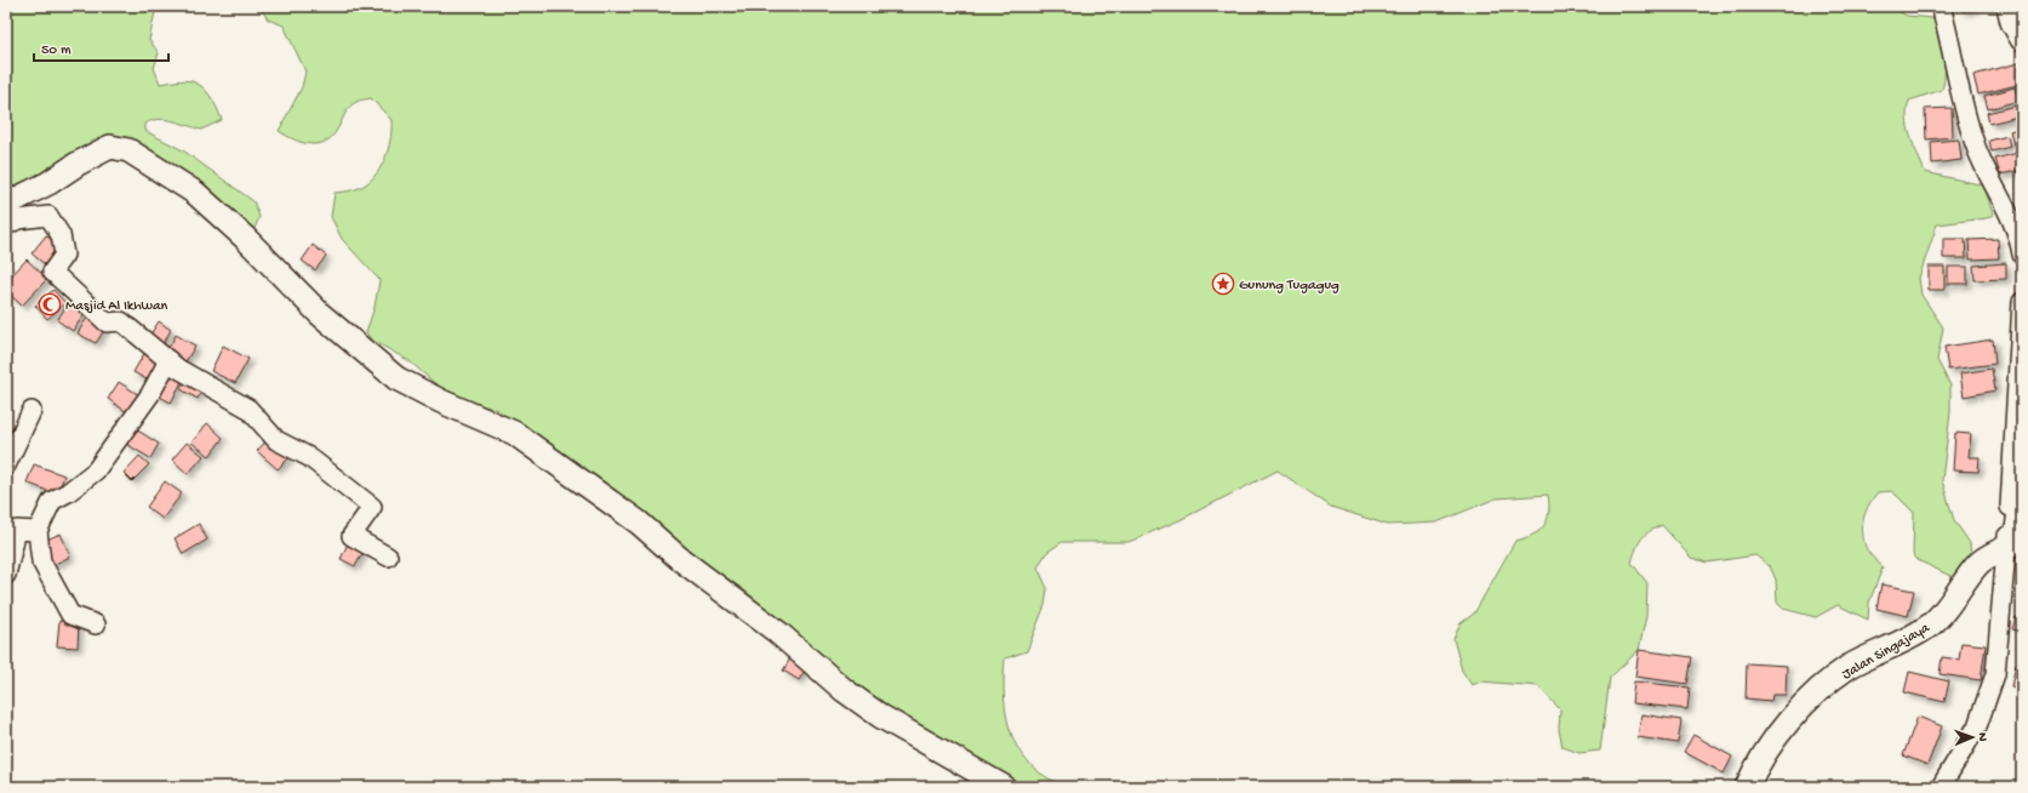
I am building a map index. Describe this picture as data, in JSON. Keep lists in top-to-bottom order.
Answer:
{
  "streets": {
    "street": ["Jalan Singajaya"]
  },
  "places": {
    "place": ["Gunung Tugagug"],
    "mosque": ["Masjid Al Ikhwan"]
  },
  "scale_bar": "50 m",
  "north": "right"
}
